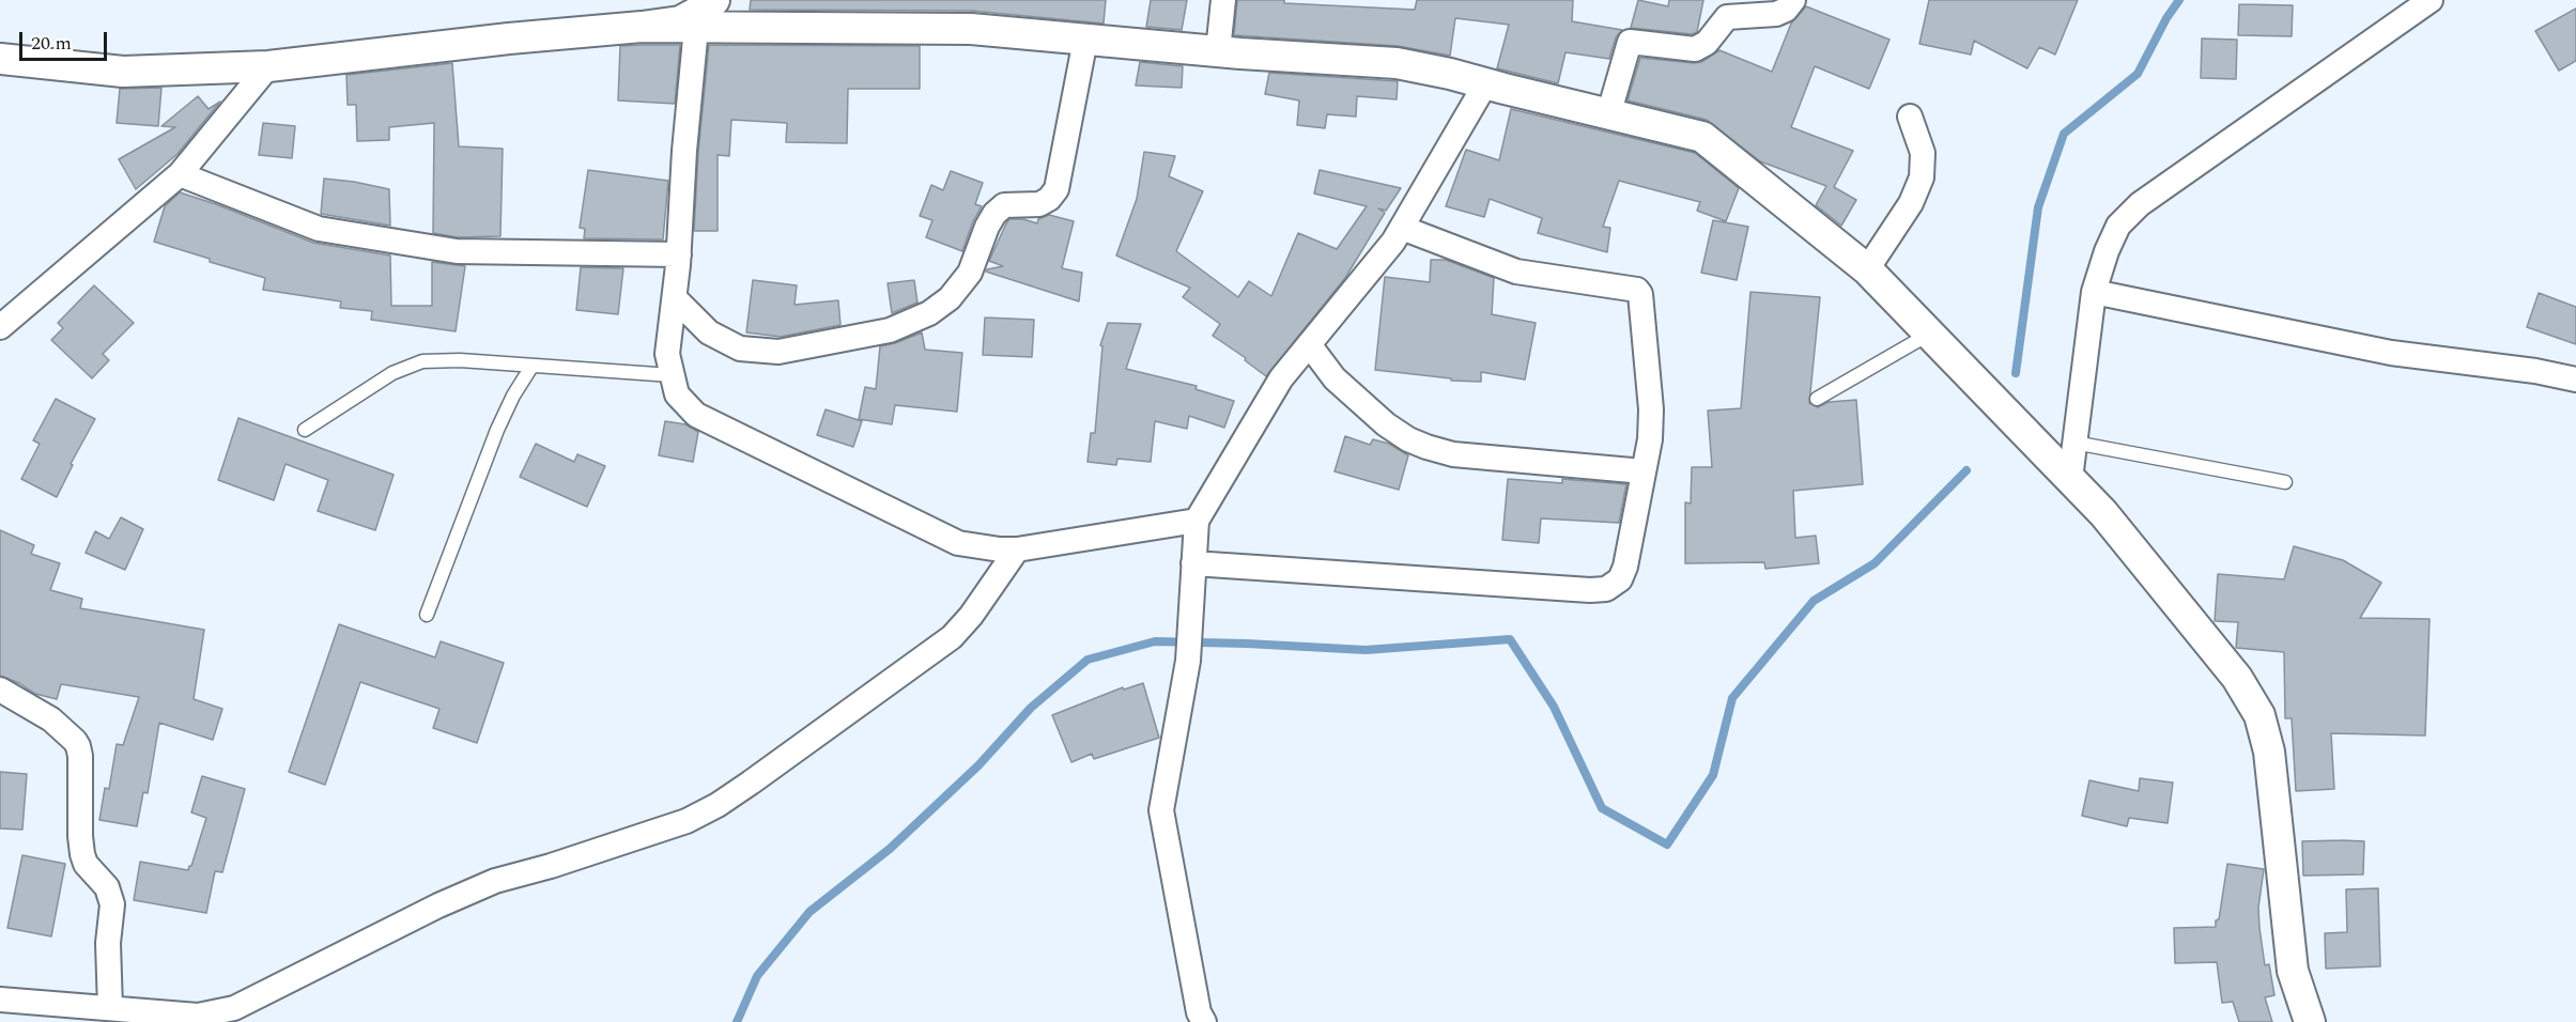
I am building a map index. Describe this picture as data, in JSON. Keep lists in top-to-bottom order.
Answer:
{
  "scale_bar": "20 m"
}
